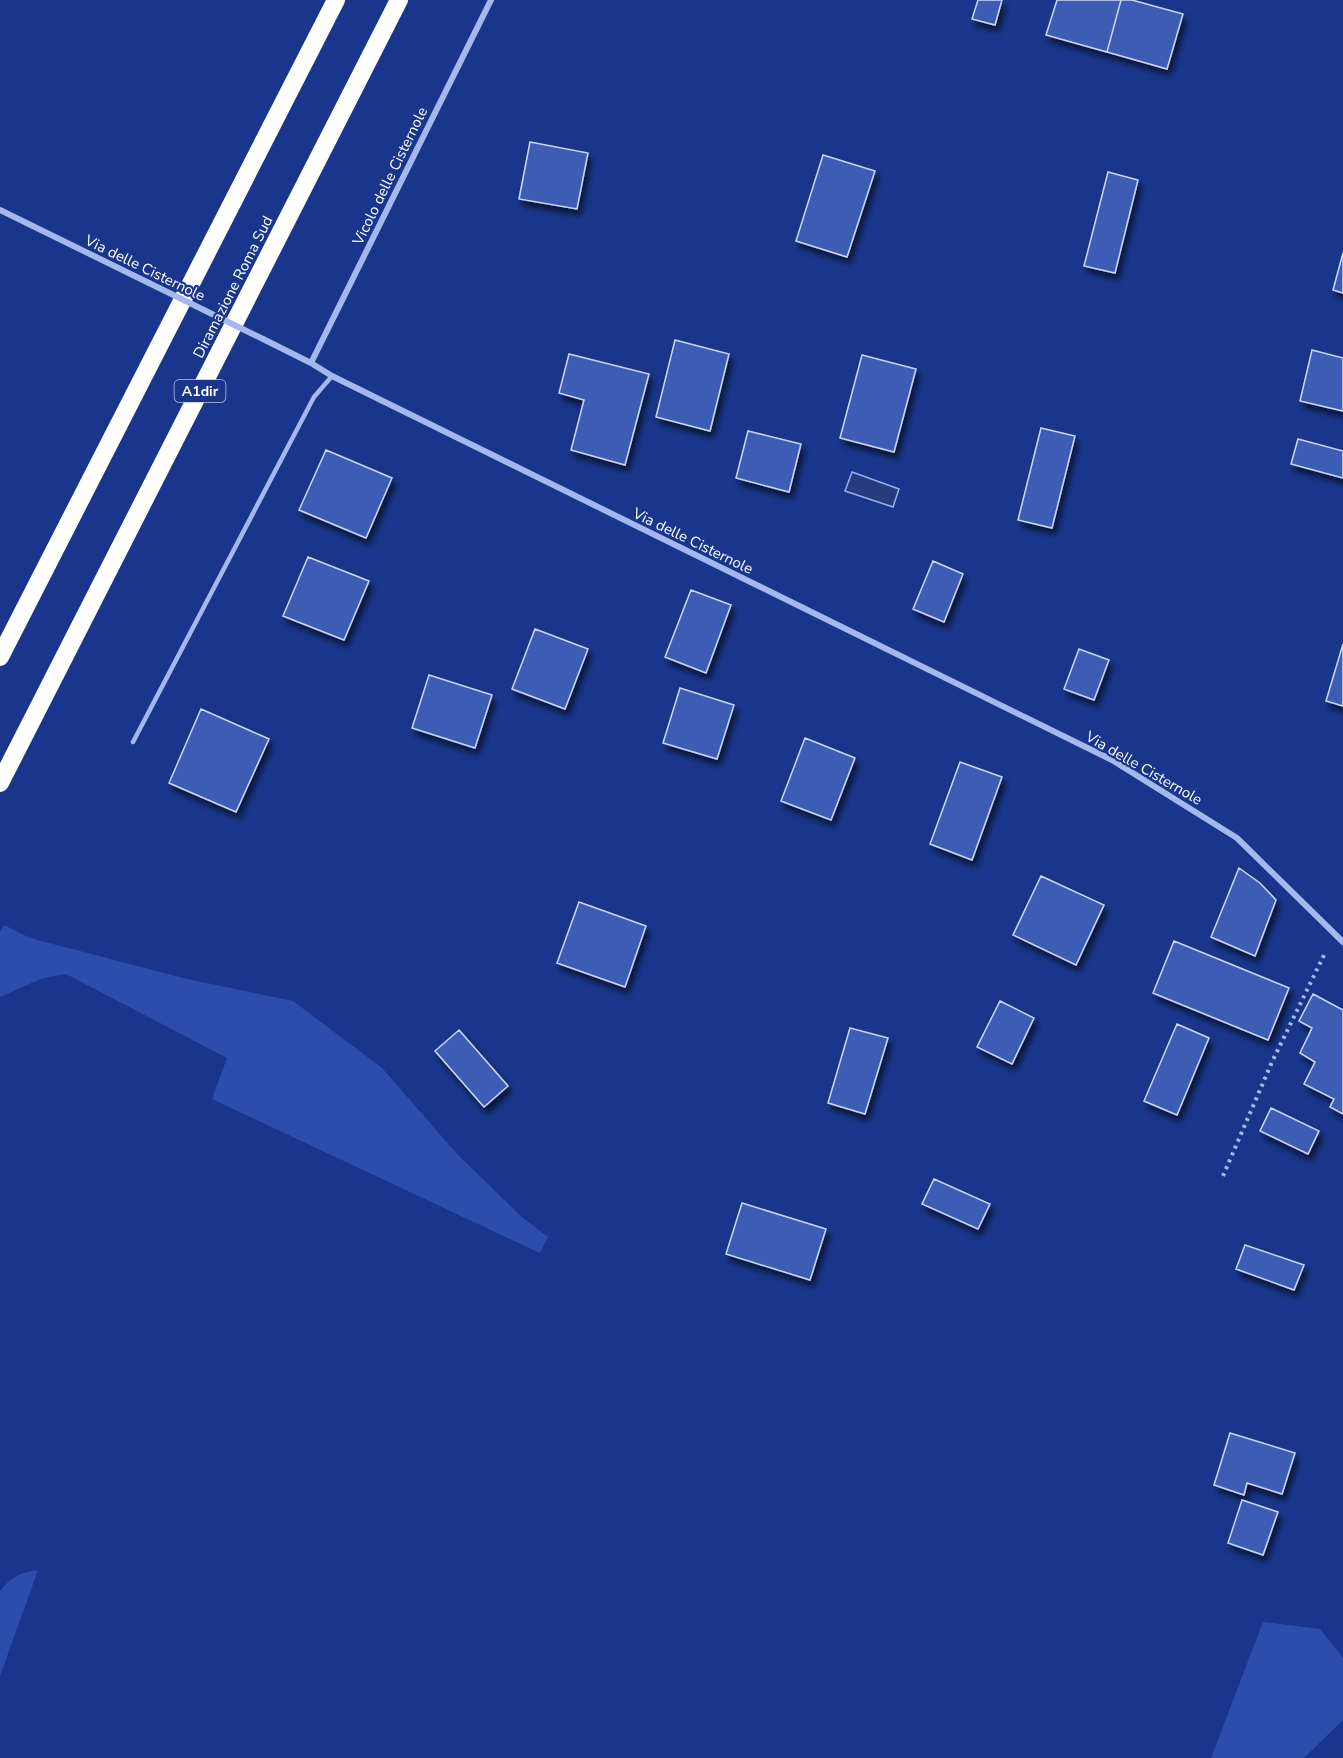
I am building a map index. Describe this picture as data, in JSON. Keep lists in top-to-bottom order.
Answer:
{
  "streets": {
    "highway": ["Diramazione Roma Sud", "A1dir"],
    "street": ["Vicolo delle Cisternole", "Via delle Cisternole"]
  },
  "crossings": [
    ["Vicolo delle Cisternole", "Via delle Cisternole"]
  ]
}
